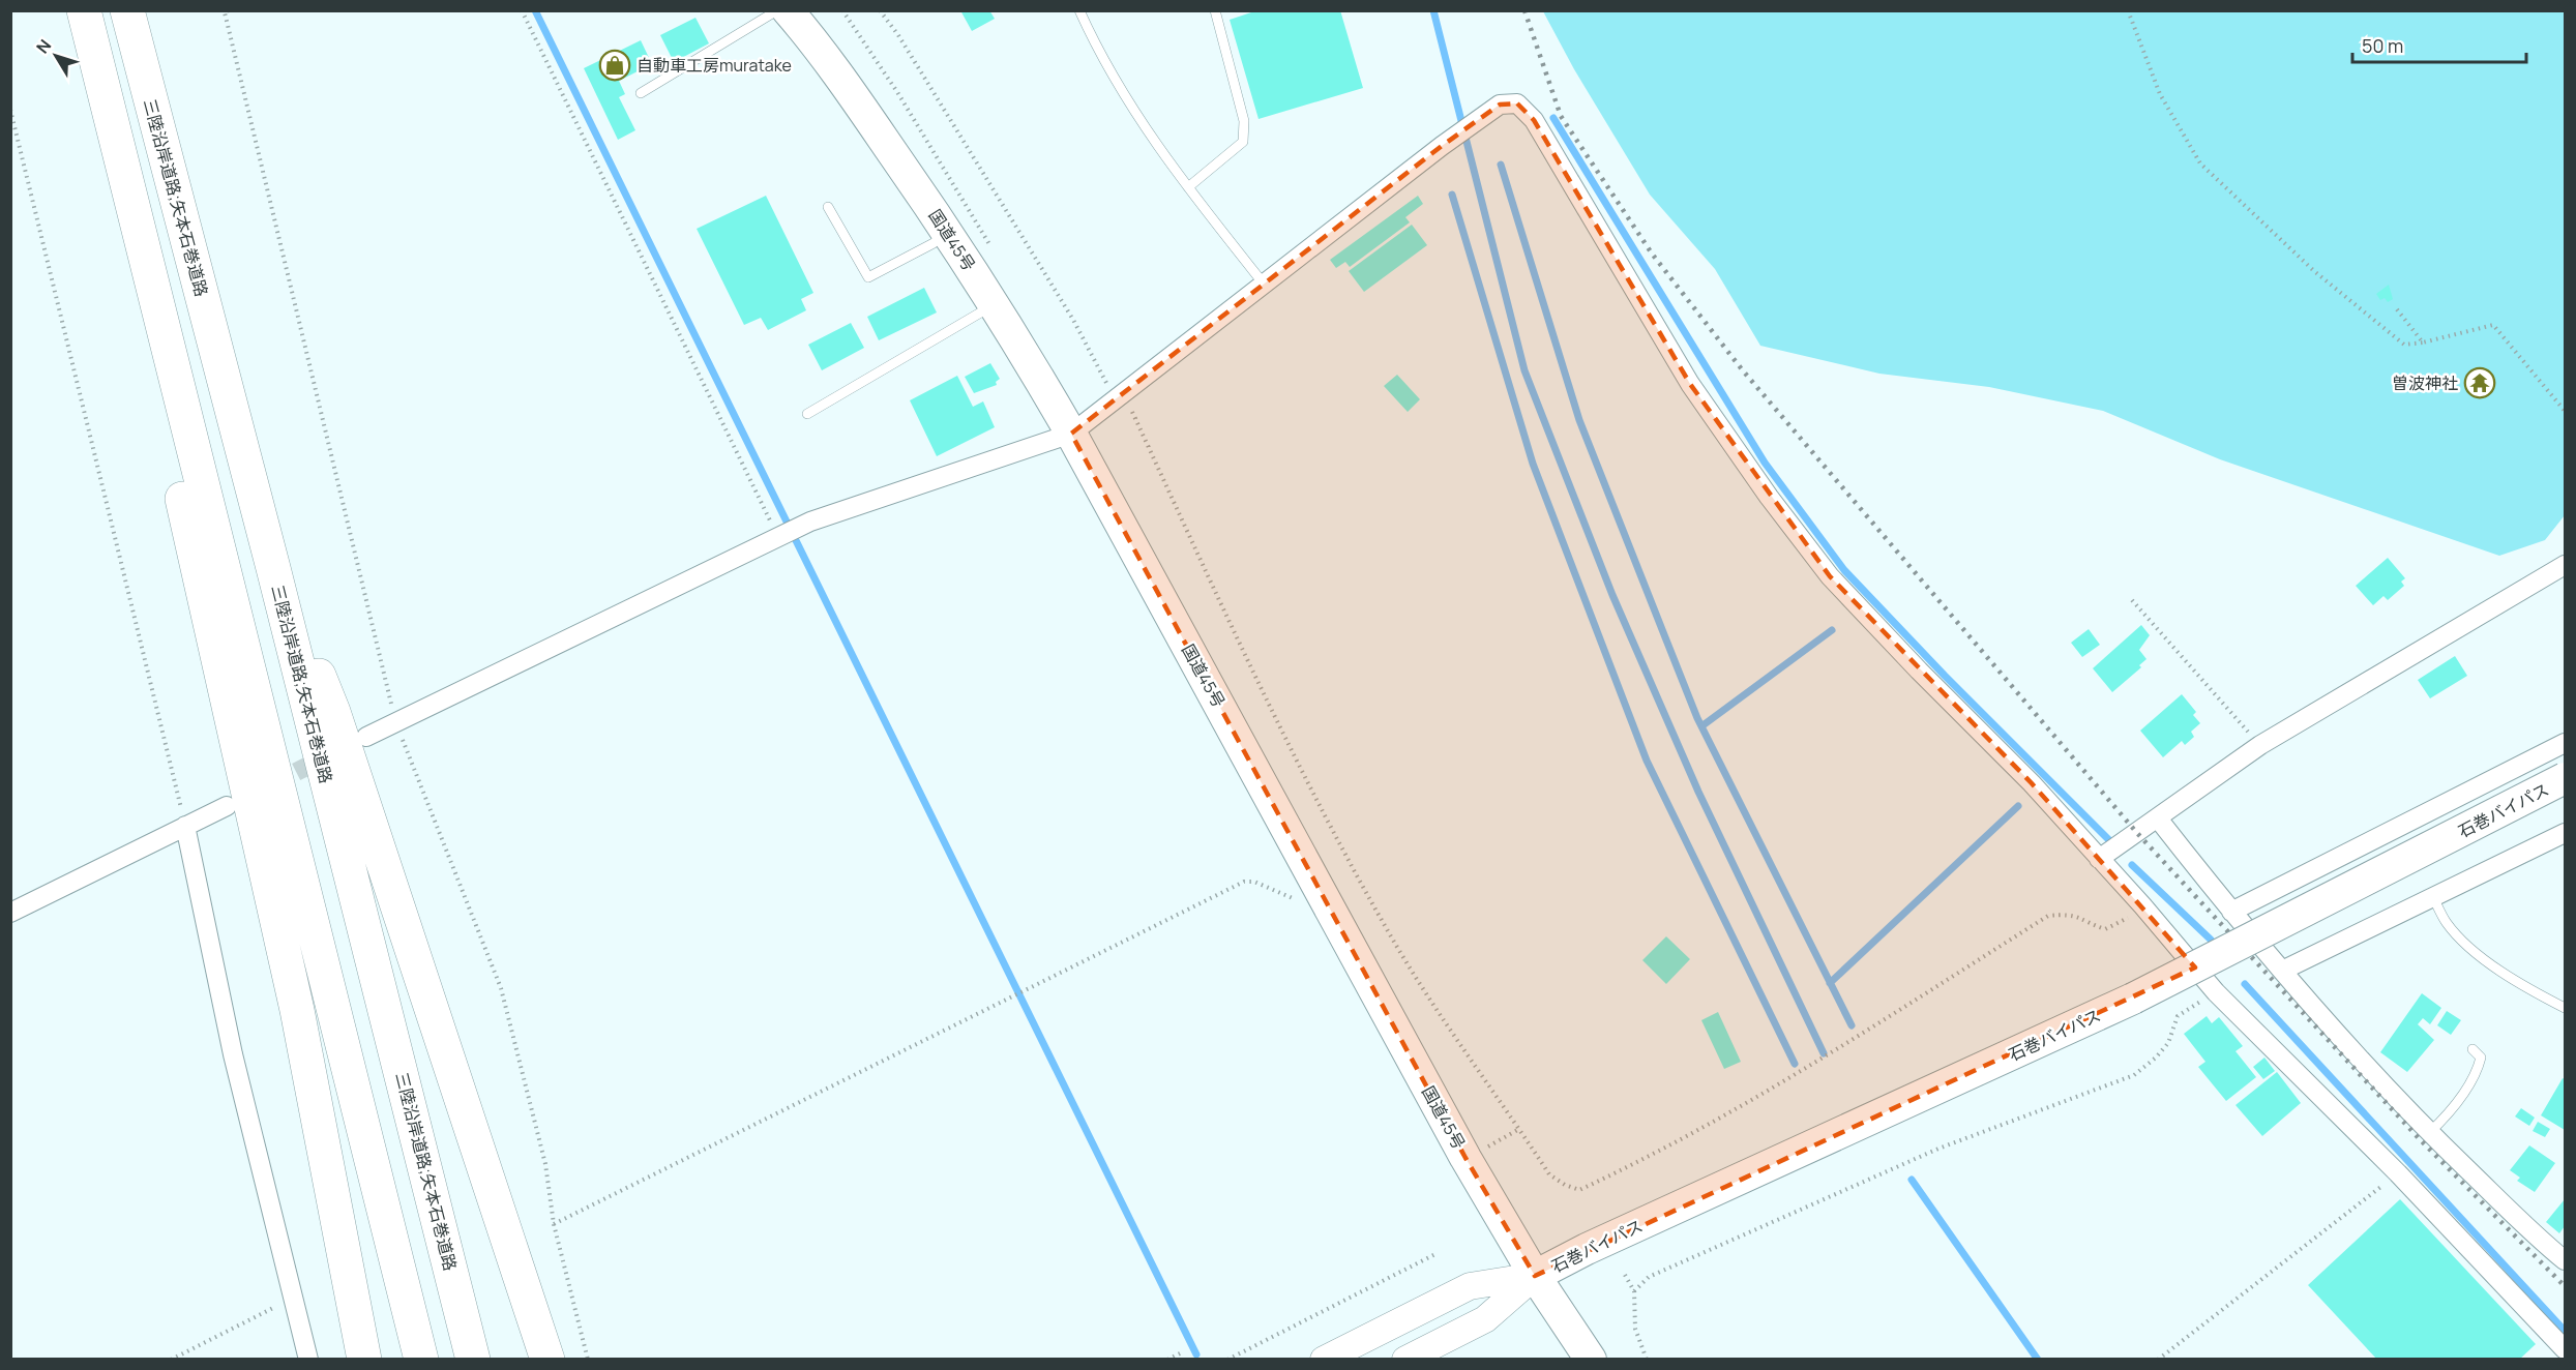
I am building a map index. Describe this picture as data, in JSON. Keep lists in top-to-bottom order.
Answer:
{
  "streets": {
    "highway": ["三陸沿岸道路;矢本石巻道路", "国道45号", "石巻バイパス"]
  },
  "crossings": [
    ["国道45号", "石巻バイパス"]
  ],
  "places": {
    "shop": ["自動車工房muratake"],
    "temple": ["曽波神社"]
  },
  "scale_bar": "50 m",
  "north": "top left"
}
